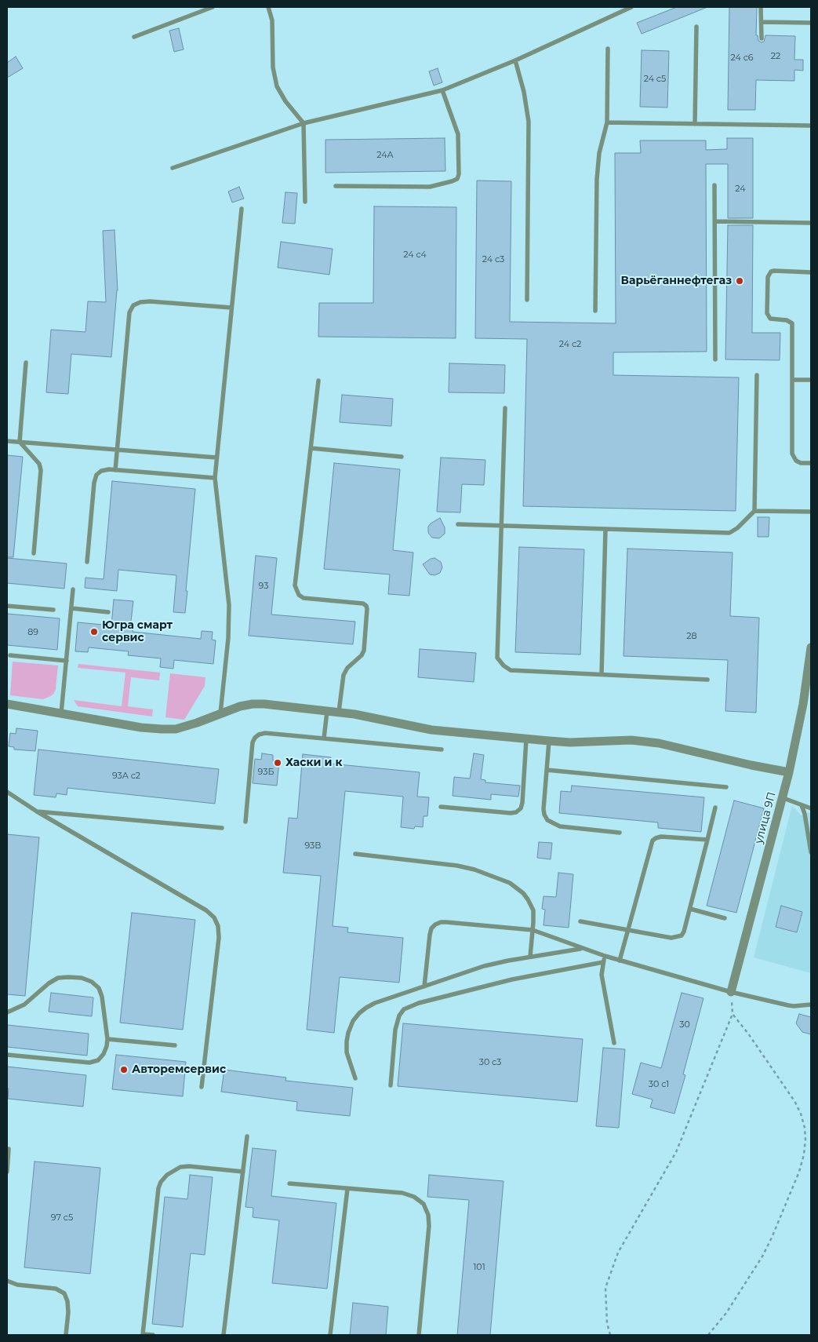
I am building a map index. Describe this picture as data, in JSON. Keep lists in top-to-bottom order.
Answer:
{
  "streets": {
    "street": ["улица 9П"]
  },
  "places": [
    "Варьёганнефтегаз",
    "Югра смарт сервис",
    "Хаски и к",
    "Авторемсервис"
  ],
  "house_numbers": [
    "22",
    "24 с6",
    "24 с5",
    "24А",
    "24",
    "24 с4",
    "24 с3",
    "24 с2",
    "93",
    "89",
    "28",
    "93Б",
    "93А с2",
    "93В",
    "30",
    "30 с3",
    "30 с1",
    "97 с5",
    "101"
  ]
}
